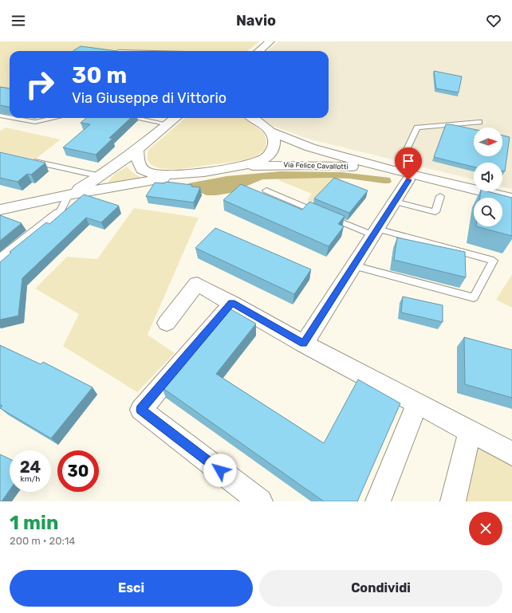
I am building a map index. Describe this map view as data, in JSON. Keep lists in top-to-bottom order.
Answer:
{
  "streets": {
    "main road": ["Via Felice Cavallotti"]
  },
  "north": "right",
  "page": {
    "header": "Navio",
    "turn": ["30 m", "Via Giuseppe di Vittorio"],
    "speed": "24 km/h",
    "limit": "30",
    "heading": ["1 min", "200 m · 20:14"],
    "buttons": ["Esci", "Condividi"]
  }
}
